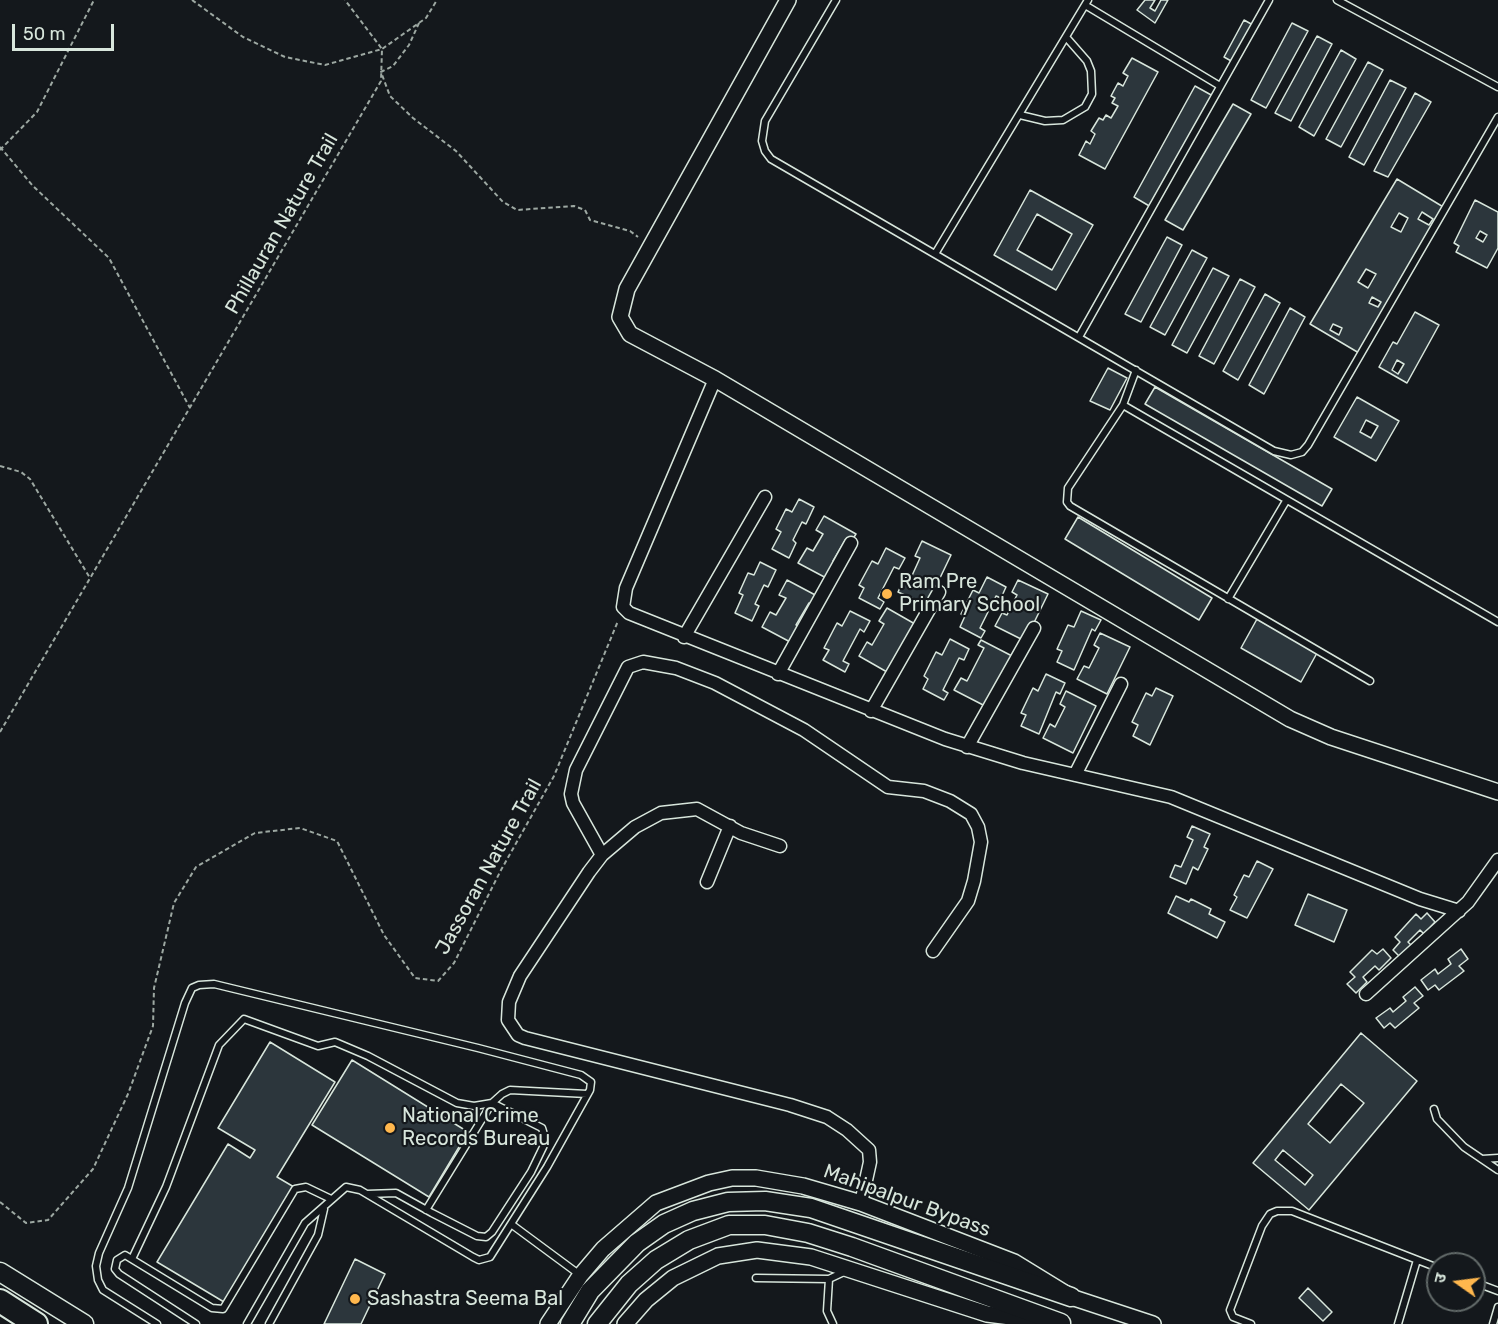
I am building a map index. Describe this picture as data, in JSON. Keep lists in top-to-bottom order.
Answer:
{
  "streets": {
    "street": ["Mahipalpur Bypass"],
    "path": ["Phillauran Nature Trail", "Jassoran Nature Trail"]
  },
  "places": ["Ram Pre Primary School", "National Crime Records Bureau", "Sashastra Seema Bal"],
  "scale_bar": "50 m",
  "north": "left"
}
